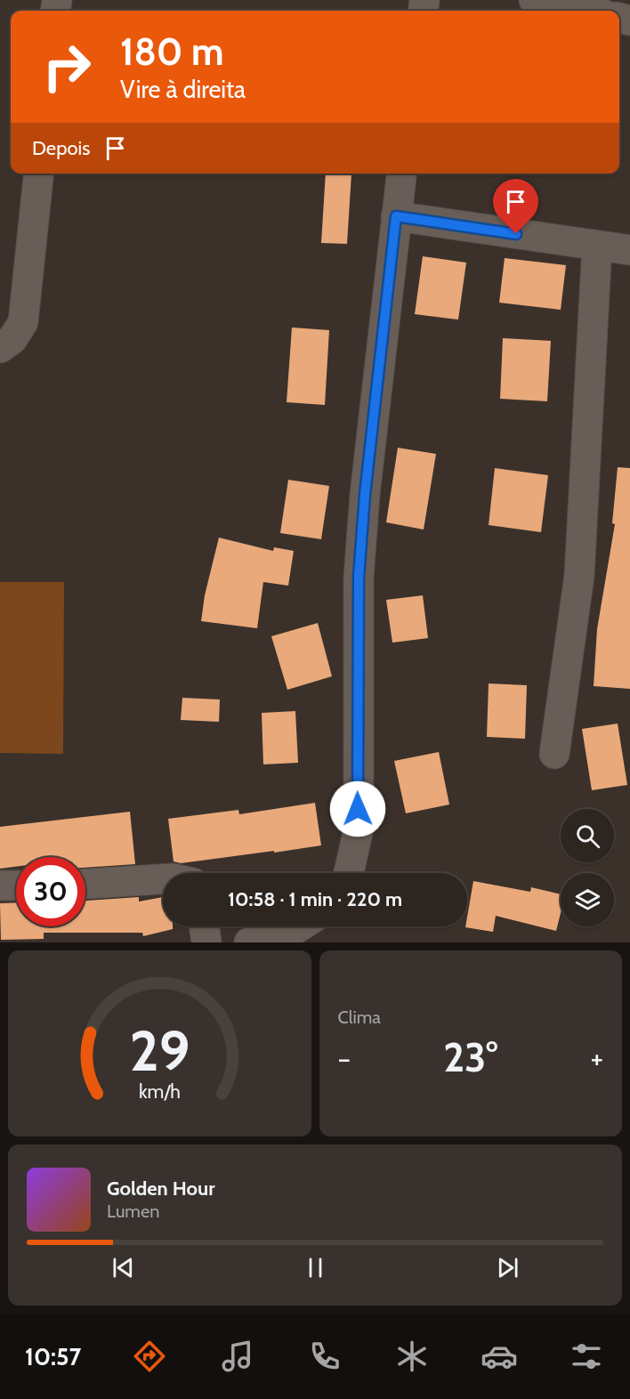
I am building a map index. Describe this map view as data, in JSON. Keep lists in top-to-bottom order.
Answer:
{
  "page": {
    "turn": ["180 m", "Vire à direita"],
    "then": "Depois",
    "limit": "30",
    "trip": "10:58 · 1 min · 220 m",
    "tile": "Clima",
    "heat": ["−", "23°", "+"],
    "song": ["Golden Hour", "Lumen"],
    "tabs": "10:57",
    "gauge": ["29", "km/h"]
  }
}
